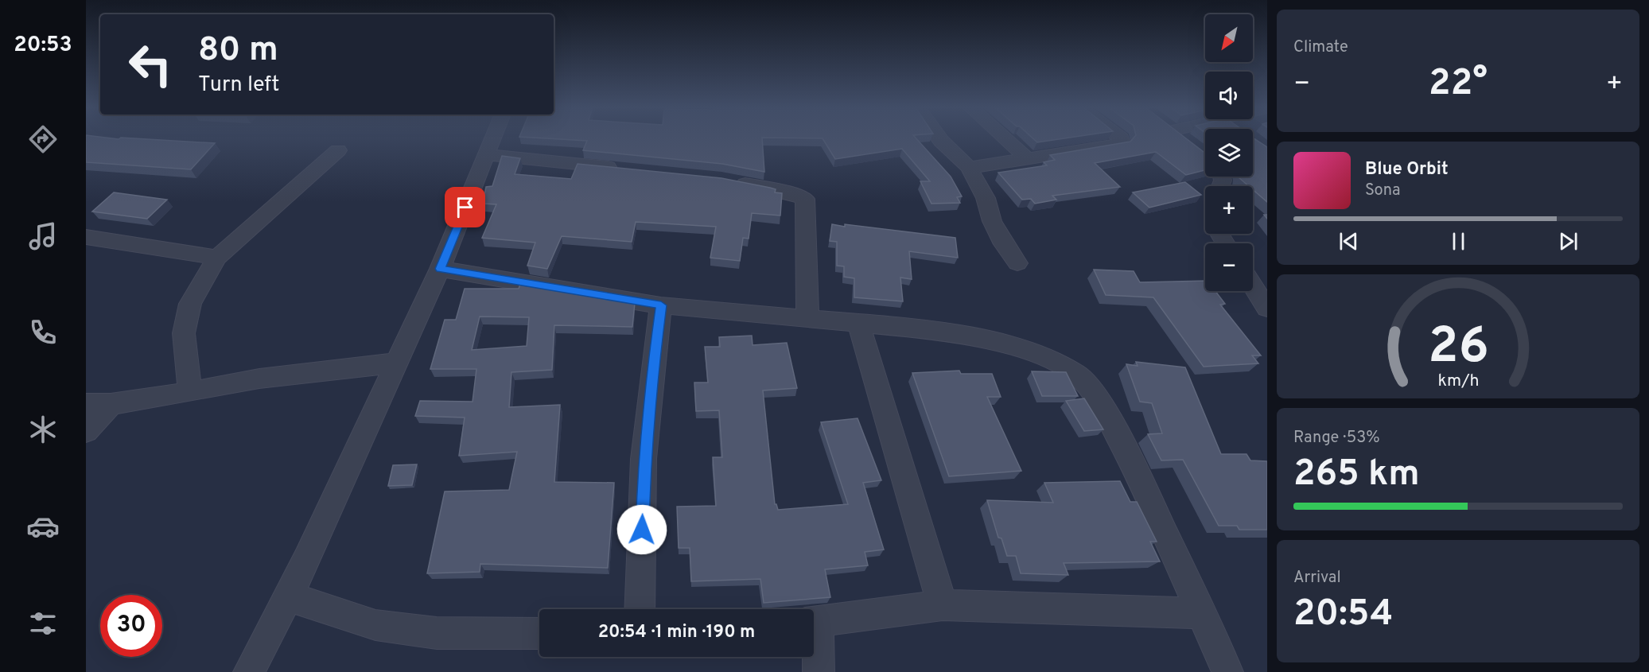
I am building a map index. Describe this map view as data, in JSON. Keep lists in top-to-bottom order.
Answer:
{
  "north": "bottom left",
  "page": {
    "tabs": "20:53",
    "tile": [
      "Climate",
      ["Range · 53%", "265 km"],
      ["Arrival", "20:54"]
    ],
    "map_buttons": ["+", "−"],
    "turn": ["80 m", "Turn left"],
    "heat": ["−", "22°", "+"],
    "song": ["Blue Orbit", "Sona"],
    "limit": "30",
    "trip": "20:54 · 1 min · 190 m",
    "gauge": ["26", "km/h"]
  }
}
